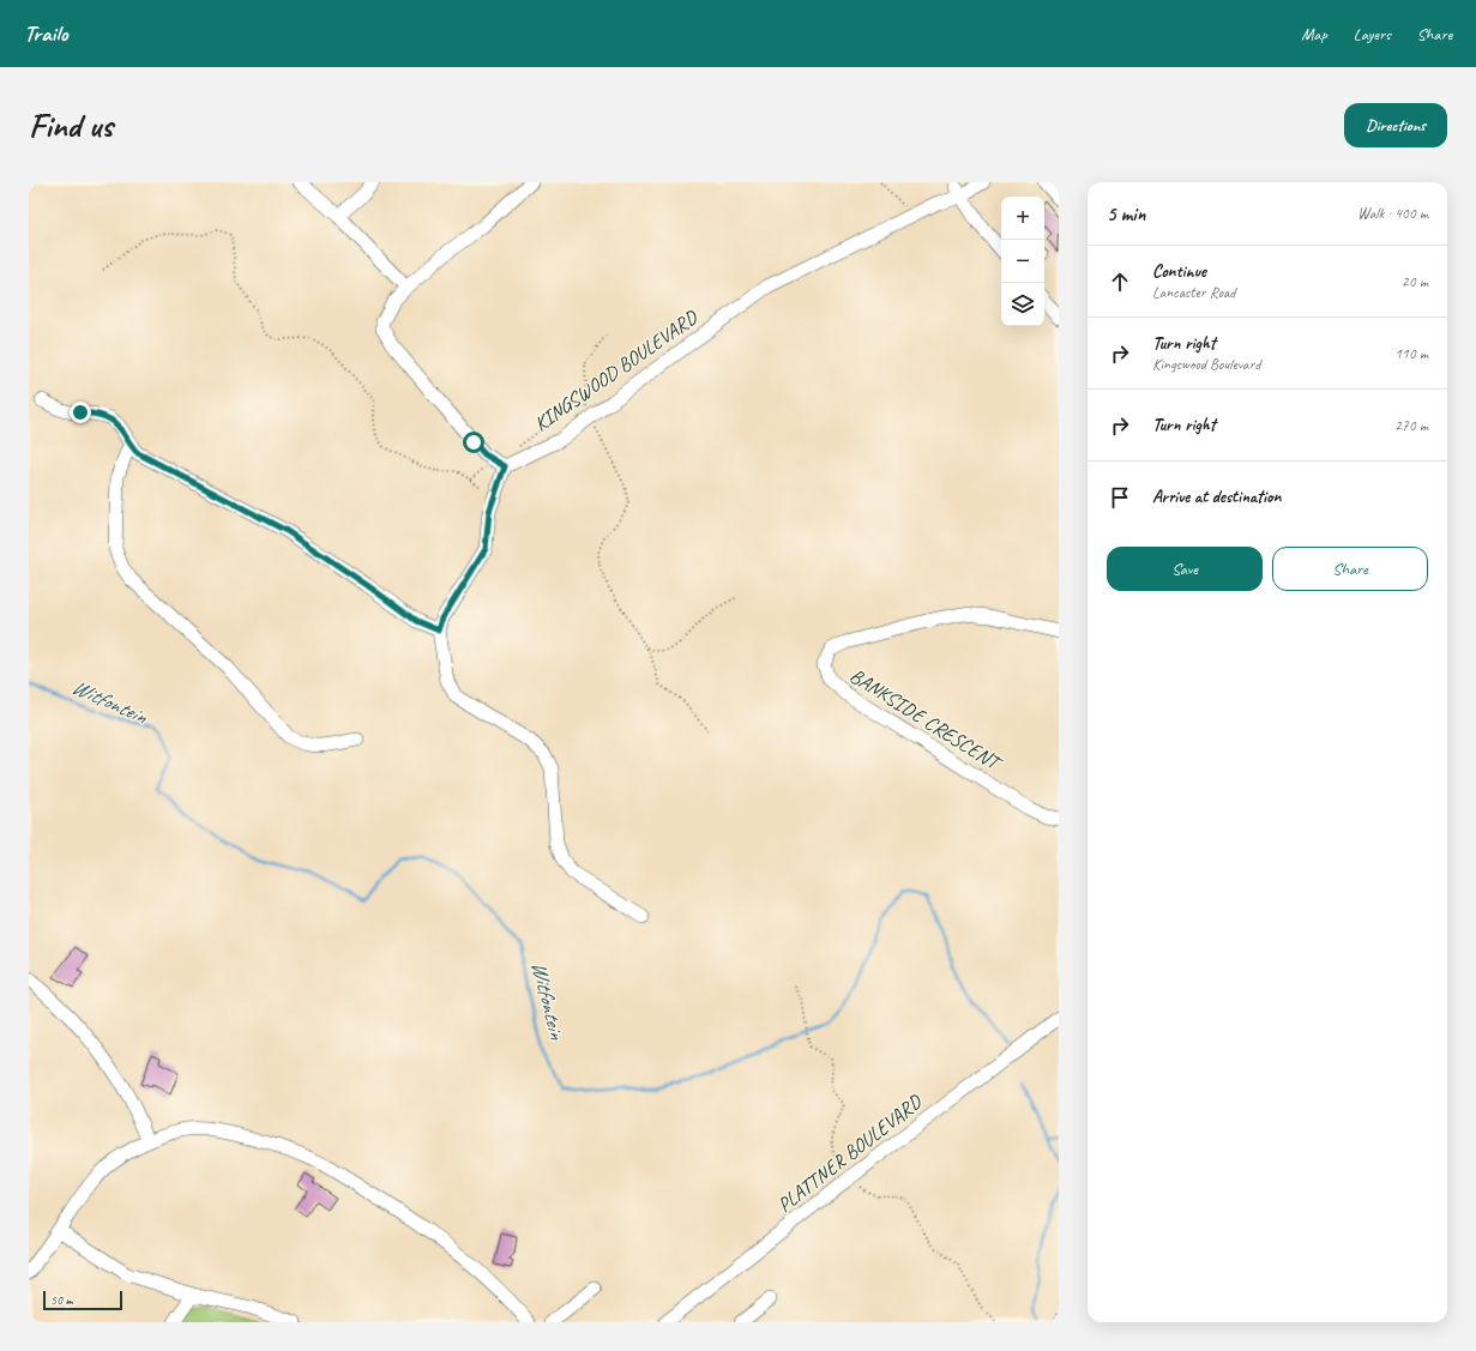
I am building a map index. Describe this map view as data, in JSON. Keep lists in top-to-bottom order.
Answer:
{
  "streets": {
    "street": ["KINGSWOOD BOULEVARD", "BANKSIDE CRESCENT", "PLATTNER BOULEVARD"]
  },
  "water": ["Witfontein"],
  "scale_bar": "50 m",
  "page": {
    "header": "Trailo",
    "nav": ["Map", "Layers", "Share"],
    "buttons": [
      "Directions",
      ["Save", "Share"]
    ],
    "title": "Find us",
    "heading": ["5 min", "Walk · 400 m"],
    "map_buttons": ["+", "−"],
    "list": [
      ["Continue", "Lancaster Road", "20 m"],
      ["Turn right", "Kingswood Boulevard", "110 m"],
      ["Turn right", "270 m"],
      "Arrive at destination"
    ],
    "scale": "50 m"
  }
}
